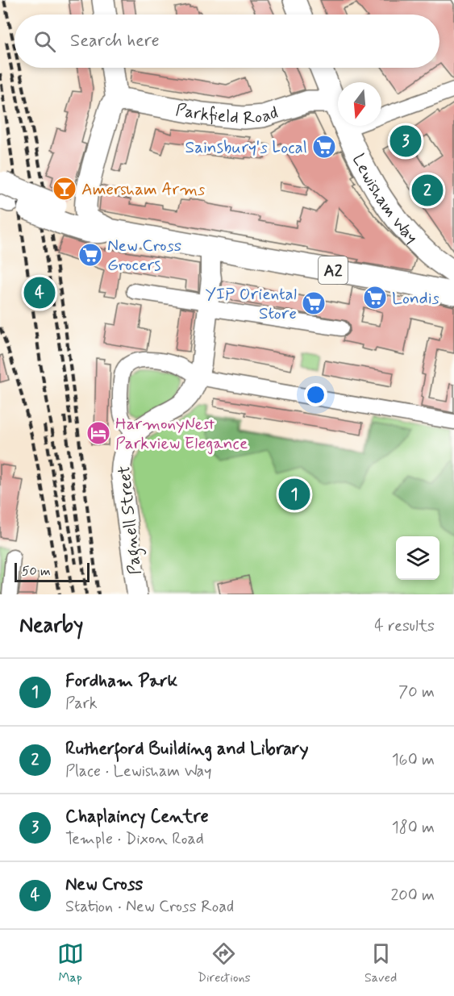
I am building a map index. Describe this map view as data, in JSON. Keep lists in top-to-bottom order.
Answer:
{
  "streets": {
    "highway": ["Parkfield Road", "Lewisham Way", "A2"],
    "main road": ["Pagnell Street"]
  },
  "crossings": [
    ["Parkfield Road", "Lewisham Way"],
    ["Parkfield Road", "A2"],
    ["Lewisham Way", "A2"]
  ],
  "places": {
    "supermarket": [
      "Sainsbury's Local",
      "New Cross Grocers",
      "Londis",
      "YIP Oriental Store"
    ],
    "bar": ["Amersham Arms"],
    "hotel": ["HarmonyNest Parkview Elegance"]
  },
  "scale_bar": "50 m",
  "north": "bottom",
  "page": {
    "search": "Search here",
    "pins": [
      "3",
      "2",
      "4",
      "1"
    ],
    "scale": "50 m",
    "heading": ["Nearby", "4 results"],
    "list": [
      {
        "mark": "1",
        "name": "Fordham Park",
        "note": "Park",
        "value": "70 m"
      },
      {
        "mark": "2",
        "name": "Rutherford Building and Library",
        "note": "Place · Lewisham Way",
        "value": "160 m"
      },
      {
        "mark": "3",
        "name": "Chaplaincy Centre",
        "note": "Temple · Dixon Road",
        "value": "180 m"
      },
      {
        "mark": "4",
        "name": "New Cross",
        "note": "Station · New Cross Road",
        "value": "200 m"
      }
    ],
    "nav": ["Map", "Directions", "Saved"]
  }
}
